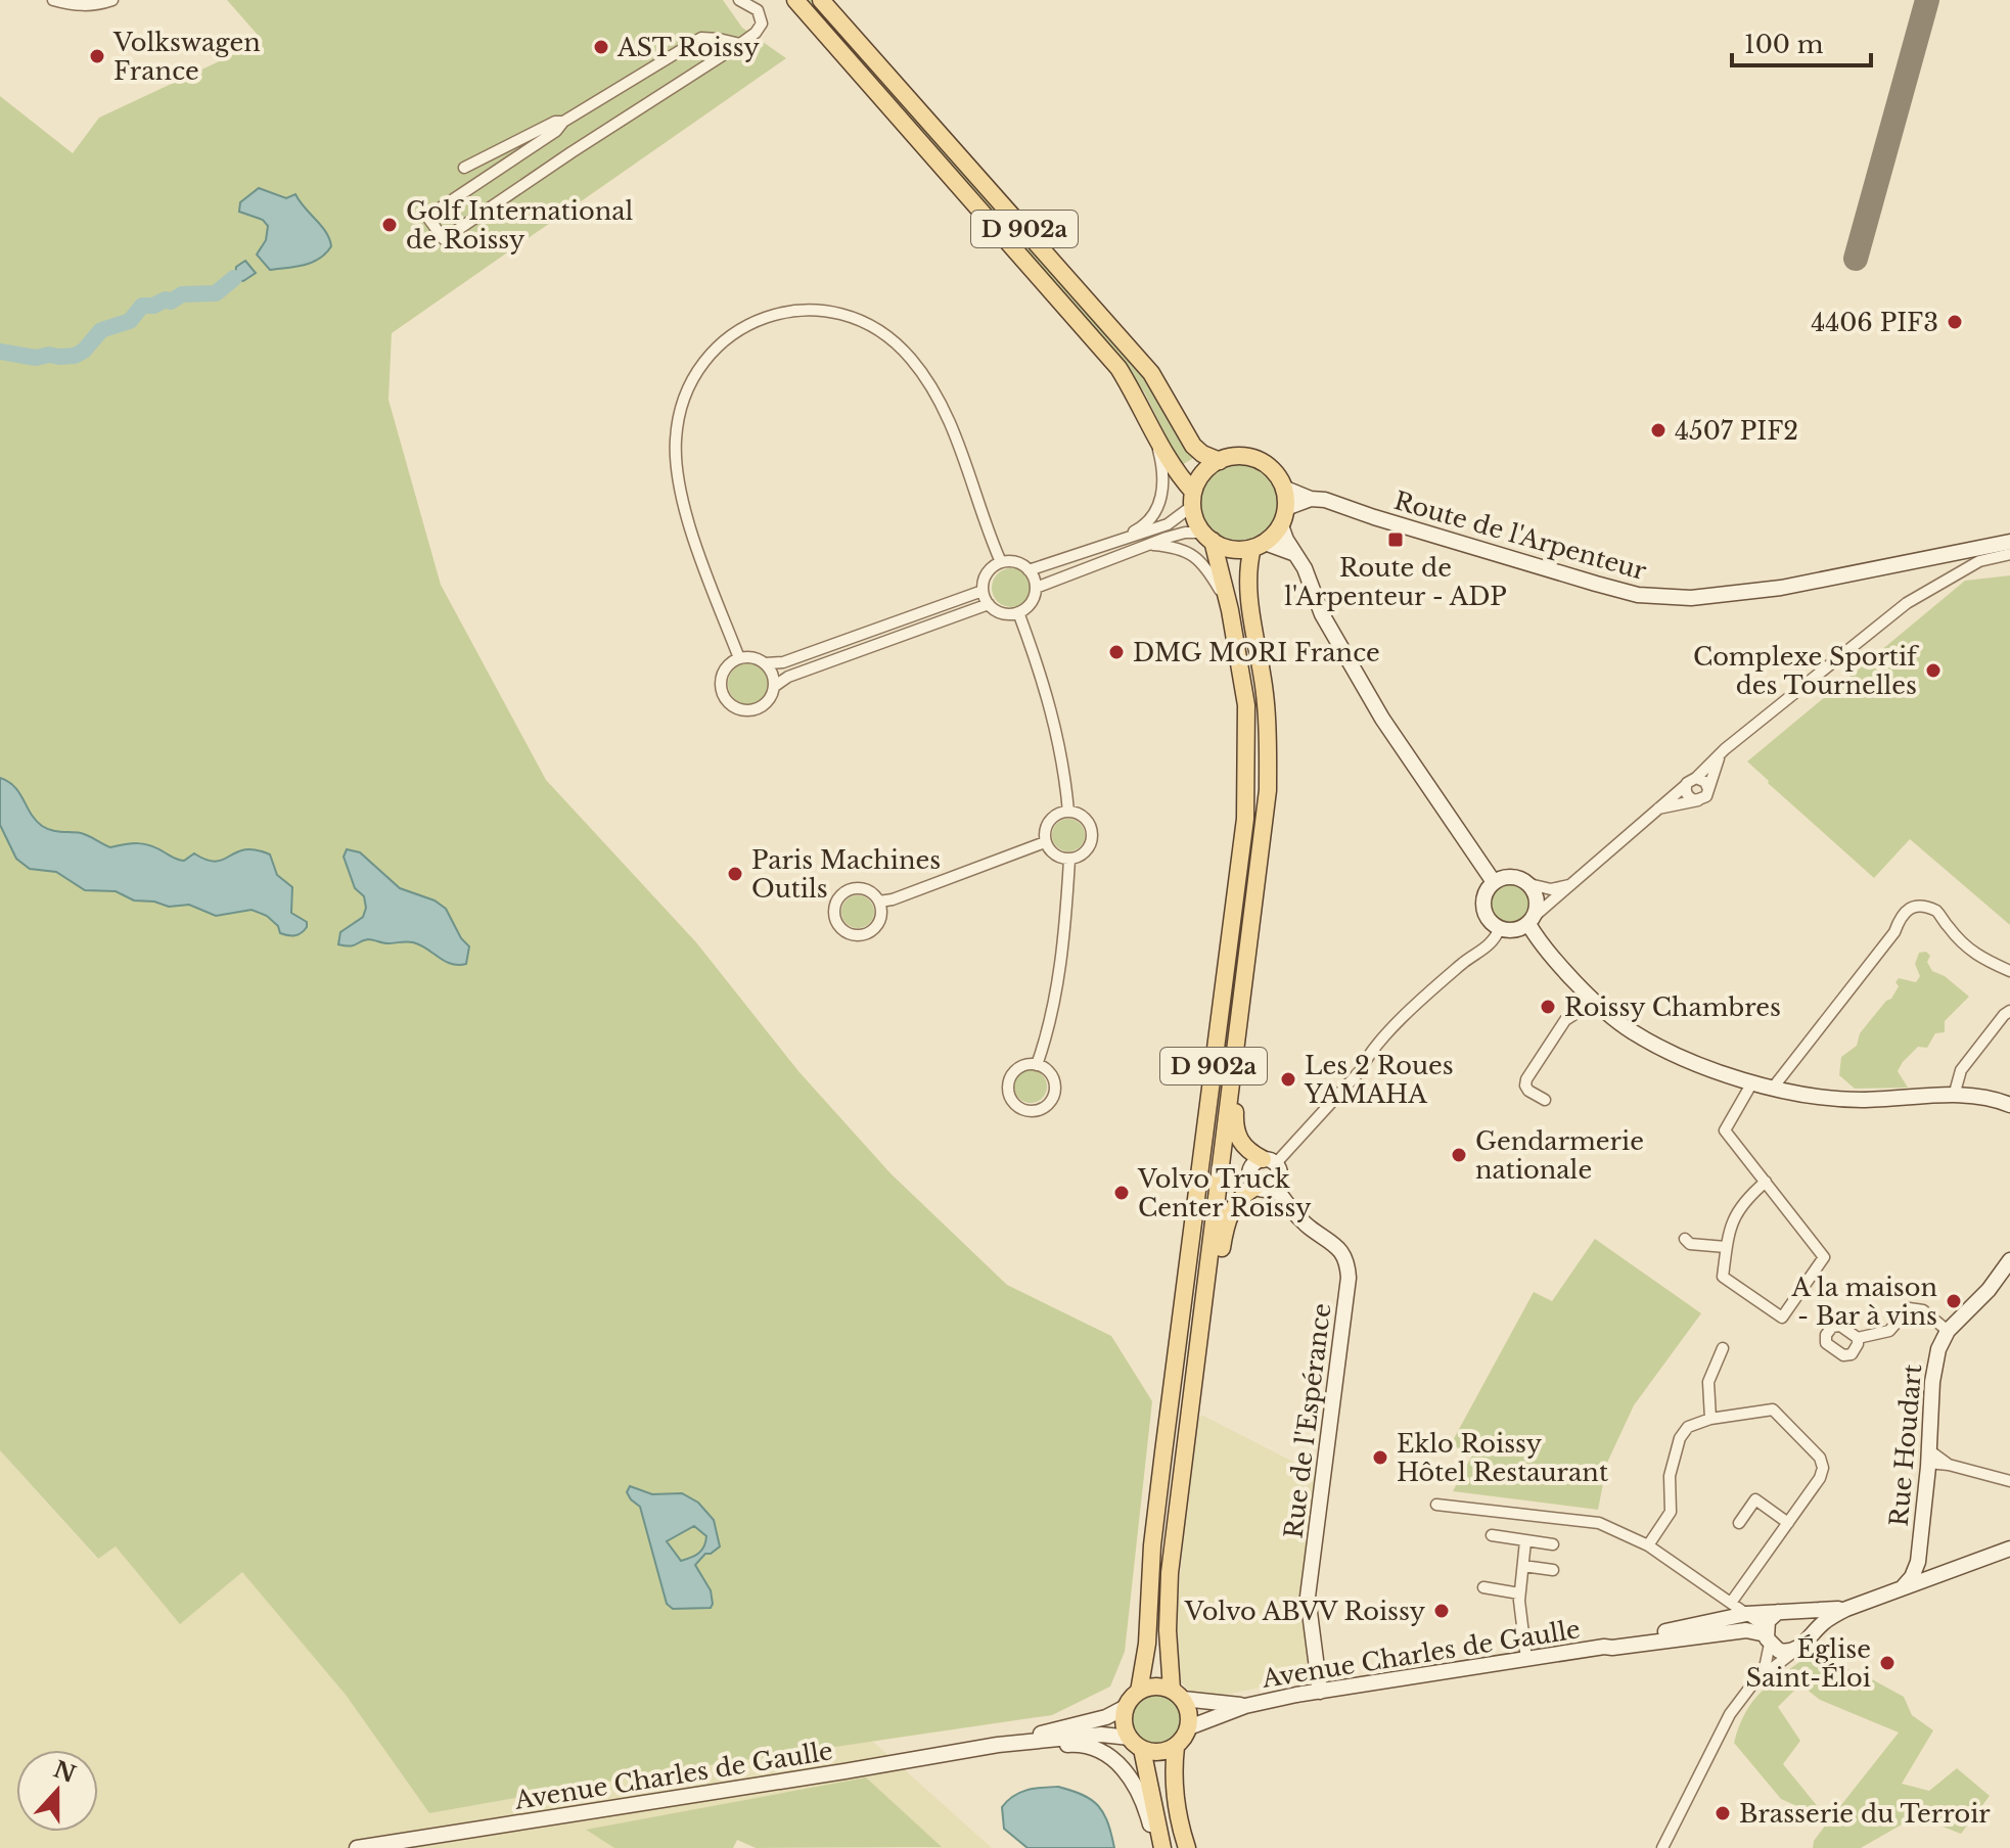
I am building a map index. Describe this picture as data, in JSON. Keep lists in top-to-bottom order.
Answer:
{
  "streets": {
    "main road": ["D 902a"],
    "street": [
      "Route de l'Arpenteur",
      "Rue de l'Espérance",
      "Rue Houdart",
      "Avenue Charles de Gaulle"
    ]
  },
  "crossings": [
    ["D 902a", "Route de l'Arpenteur"],
    ["D 902a", "Avenue Charles de Gaulle"],
    ["Rue de l'Espérance", "Avenue Charles de Gaulle"],
    ["Rue Houdart", "Avenue Charles de Gaulle"]
  ],
  "places": {
    "other": [
      "AST Roissy",
      "Volkswagen France",
      "Golf International de Roissy",
      "4406 PIF3",
      "4507 PIF2",
      "DMG MORI France",
      "Complexe Sportif des Tournelles",
      "Paris Machines Outils",
      "Roissy Chambres",
      "Les 2 Roues YAMAHA",
      "Gendarmerie nationale",
      "Volvo Truck Center Roissy",
      "A la maison - Bar à vins",
      "Eklo Roissy Hôtel Restaurant",
      "Volvo ABVV Roissy",
      "Église Saint-Éloi",
      "Brasserie du Terroir"
    ],
    "transit": ["Route de l'Arpenteur - ADP"]
  },
  "scale_bar": "100 m",
  "north": "top"
}
